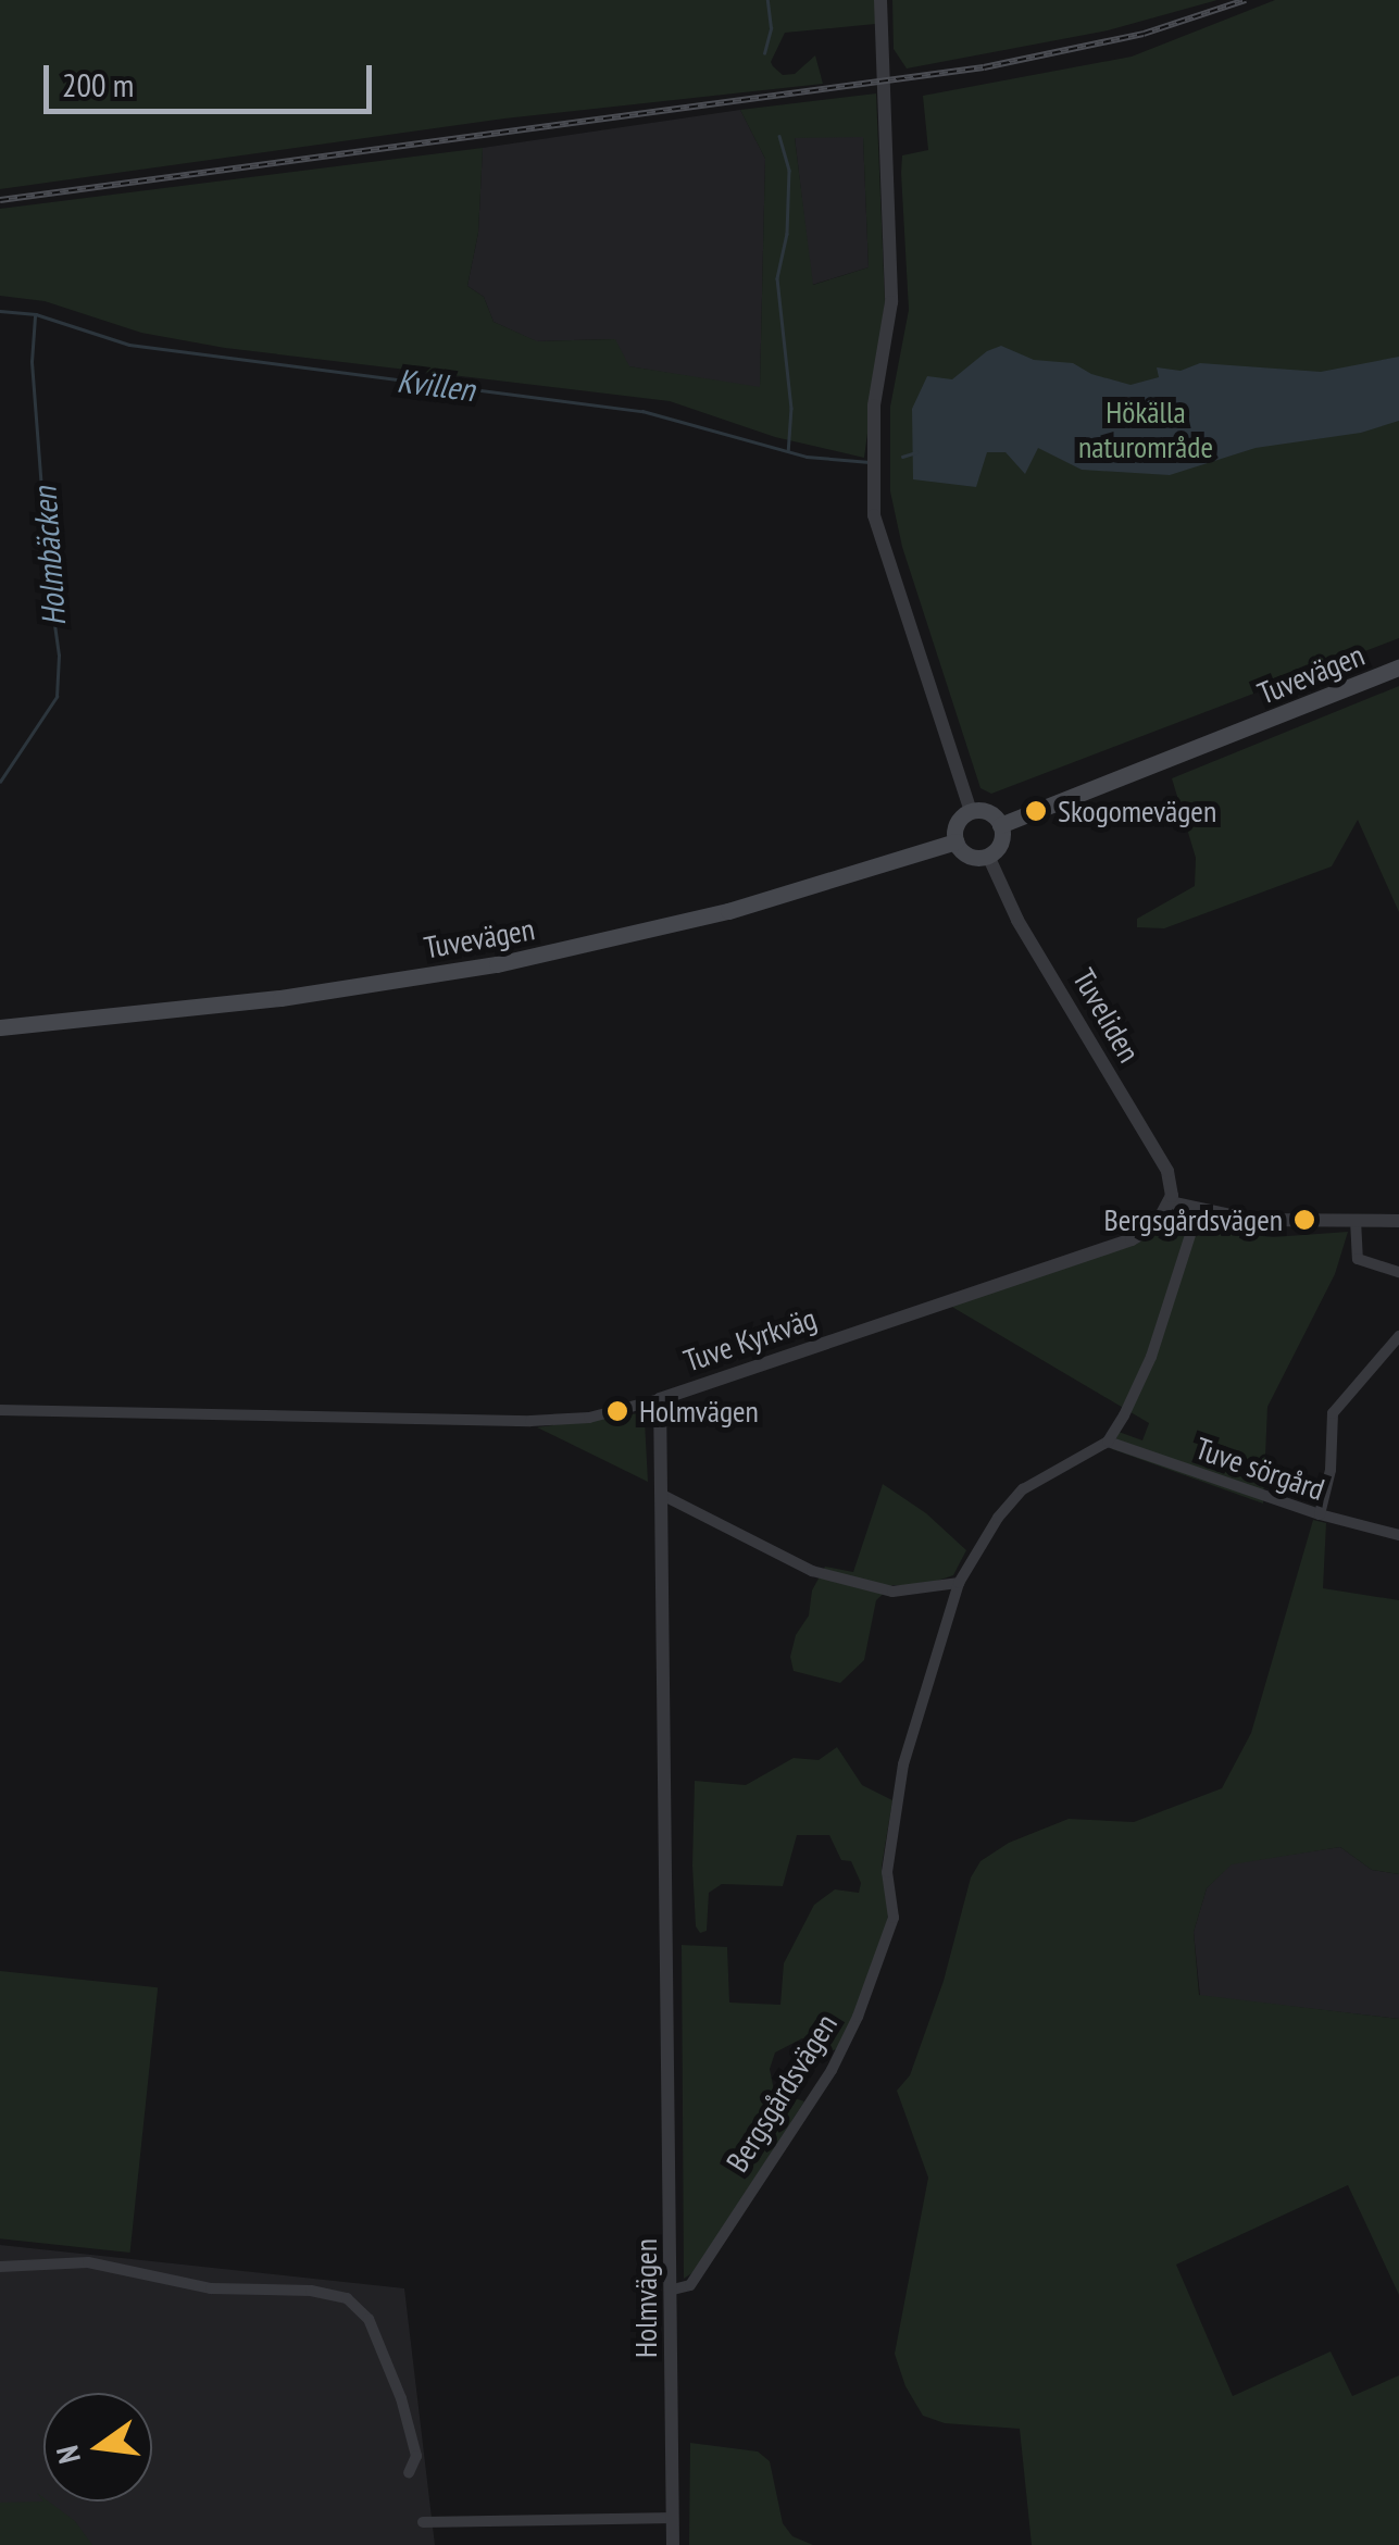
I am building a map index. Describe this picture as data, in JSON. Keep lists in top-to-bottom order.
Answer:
{
  "streets": {
    "main road": ["Tuvevägen"],
    "street": [
      "Tuveliden",
      "Tuve Kyrkväg",
      "Tuve sörgård",
      "Bergsgårdsvägen",
      "Holmvägen"
    ]
  },
  "crossings": [
    ["Tuvevägen", "Tuveliden"],
    ["Tuveliden", "Tuve Kyrkväg"],
    ["Tuve Kyrkväg", "Holmvägen"],
    ["Tuve sörgård", "Bergsgårdsvägen"],
    ["Bergsgårdsvägen", "Holmvägen"]
  ],
  "water": ["Kvillen", "Holmbäcken"],
  "parks": ["Hökälla naturområde"],
  "places": ["Skogomevägen", "Bergsgårdsvägen", "Holmvägen"],
  "scale_bar": "200 m",
  "north": "left"
}
